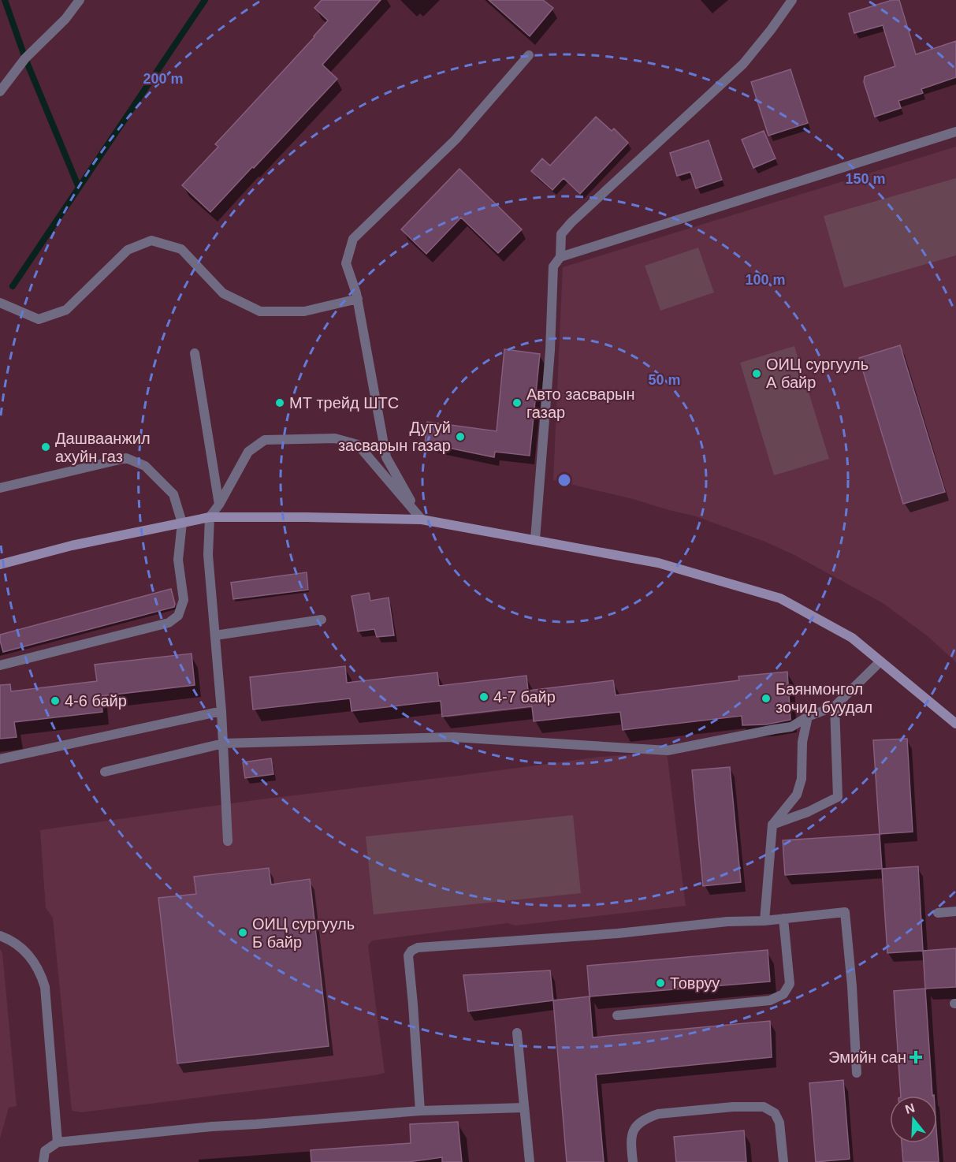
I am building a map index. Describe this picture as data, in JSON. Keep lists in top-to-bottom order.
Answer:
{
  "places": {
    "other": [
      "ОИЦ сургууль А байр",
      "МТ трейд ШТС",
      "Авто засварын газар",
      "Дугуй засварын газар",
      "Дашваанжил ахуйн газ",
      "4-7 байр",
      "Баянмонгол зочид буудал",
      "4-6 байр",
      "ОИЦ сургууль Б байр",
      "Товруу"
    ],
    "health": ["Эмийн сан"]
  },
  "north": "top",
  "rings": [
    "200 m",
    "150 m",
    "100 m",
    "50 m"
  ]
}
